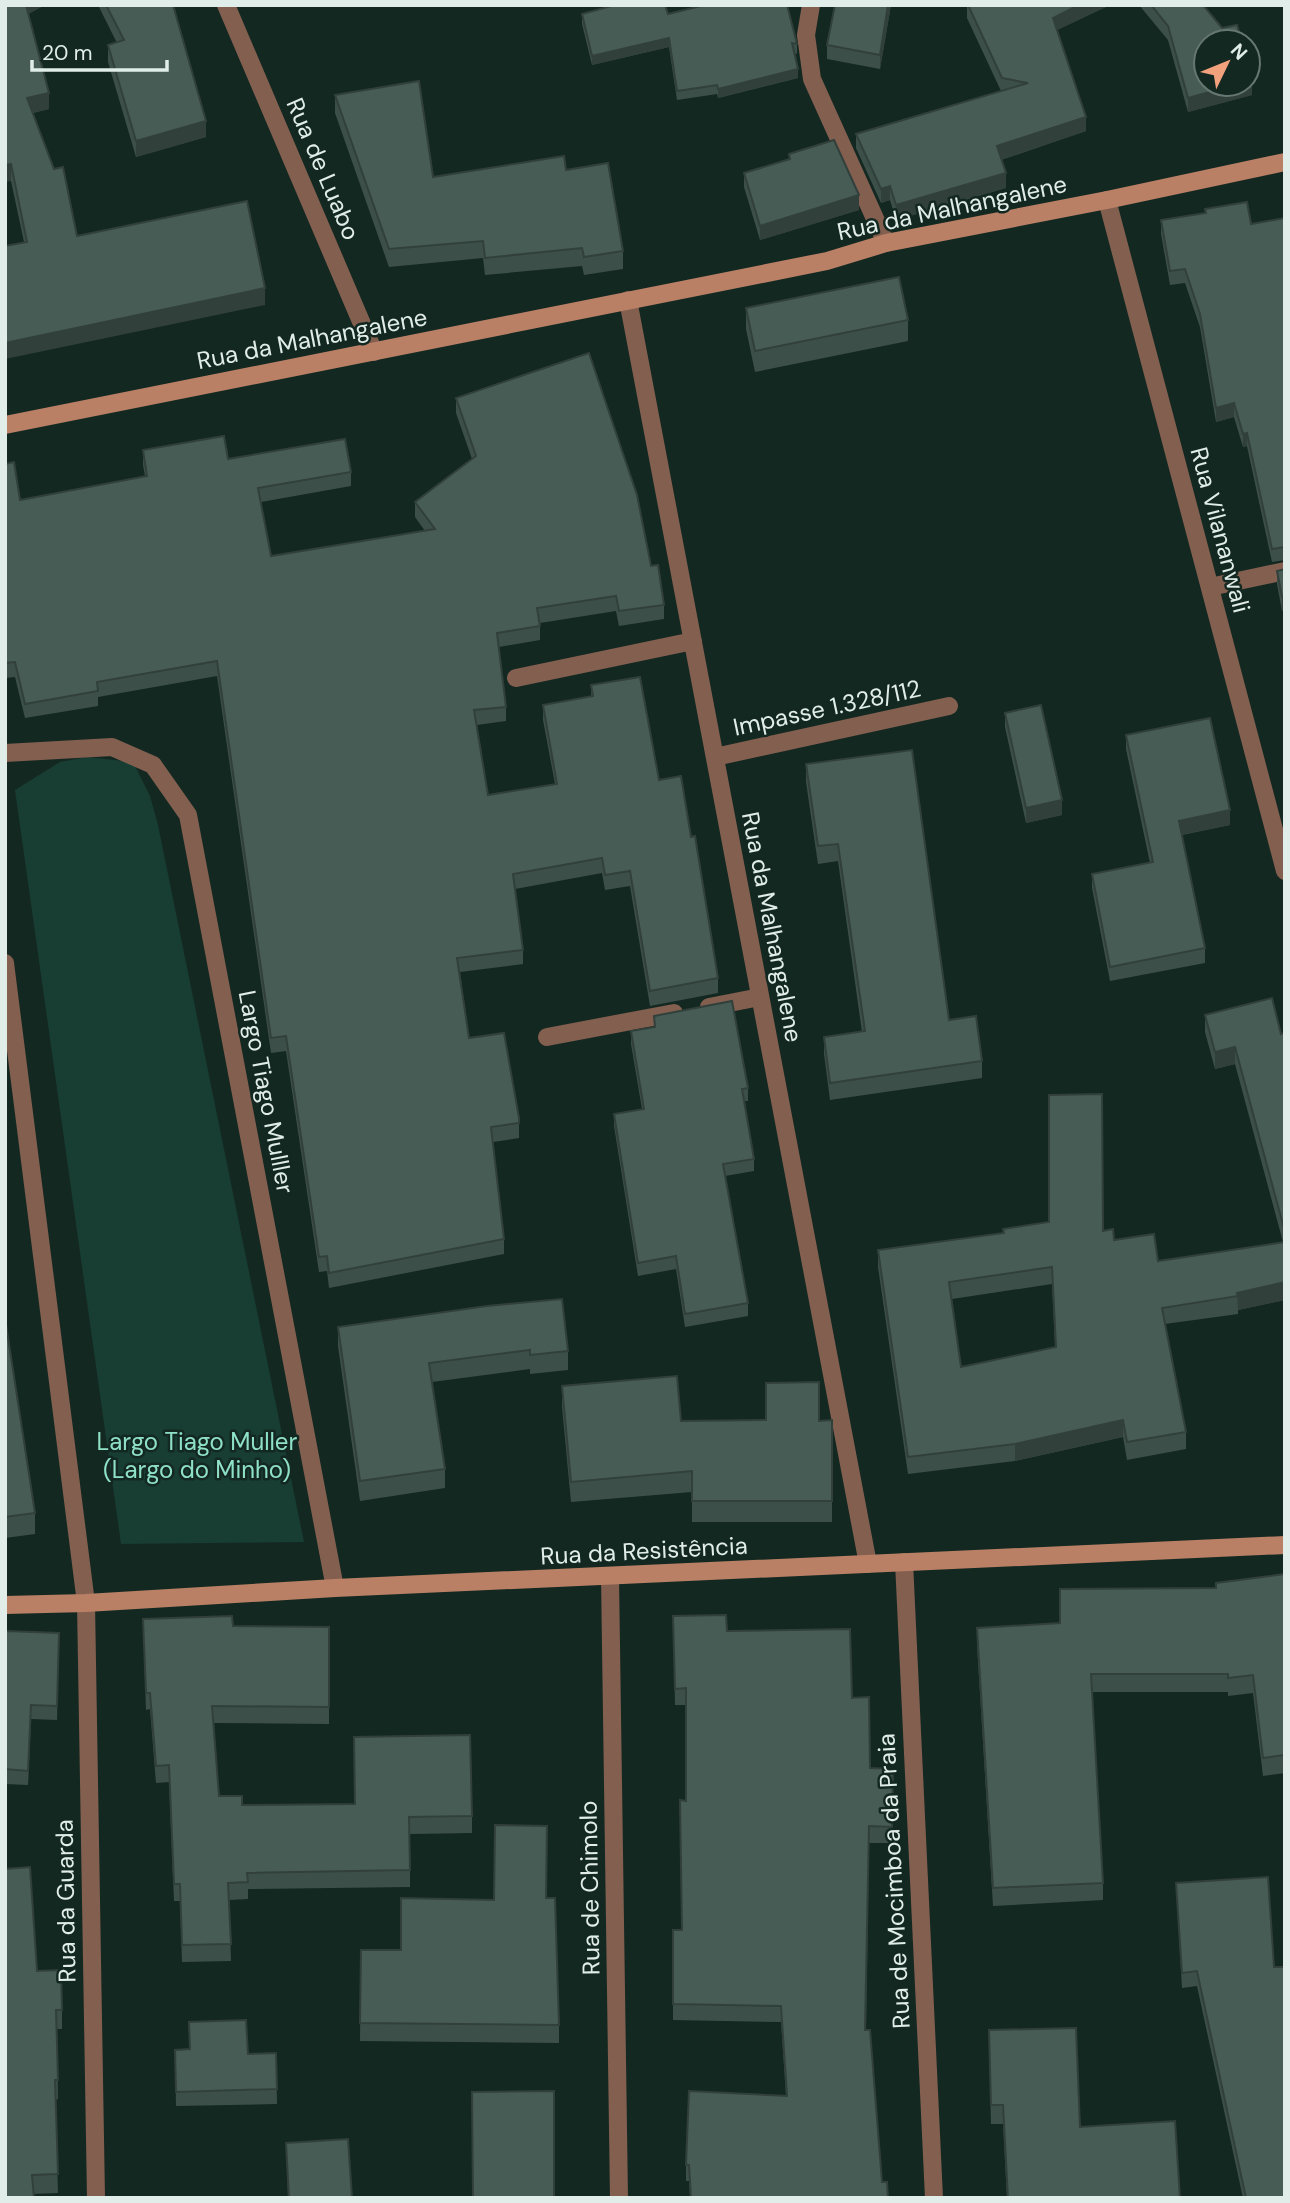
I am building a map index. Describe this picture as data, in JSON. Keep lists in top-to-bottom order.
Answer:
{
  "streets": {
    "street": [
      "Rua de Luabo",
      "Rua da Malhangalene",
      "Rua Vilananwali",
      "Impasse 1.328/112",
      "Largo Tiago Mulller",
      "Rua da Resistência",
      "Rua de Mocimboa da Praia",
      "Rua de Chimolo",
      "Rua da Guarda"
    ]
  },
  "crossings": [
    ["Rua de Luabo", "Rua da Malhangalene"],
    ["Rua da Malhangalene", "Rua Vilananwali"],
    ["Rua da Malhangalene", "Impasse 1.328/112"],
    ["Rua da Malhangalene", "Rua da Resistência"],
    ["Largo Tiago Mulller", "Rua da Resistência"],
    ["Rua da Resistência", "Rua de Mocimboa da Praia"],
    ["Rua da Resistência", "Rua de Chimolo"],
    ["Rua da Resistência", "Rua da Guarda"]
  ],
  "parks": ["Largo Tiago Muller (Largo do Minho)"],
  "scale_bar": "20 m",
  "north": "top right"
}
